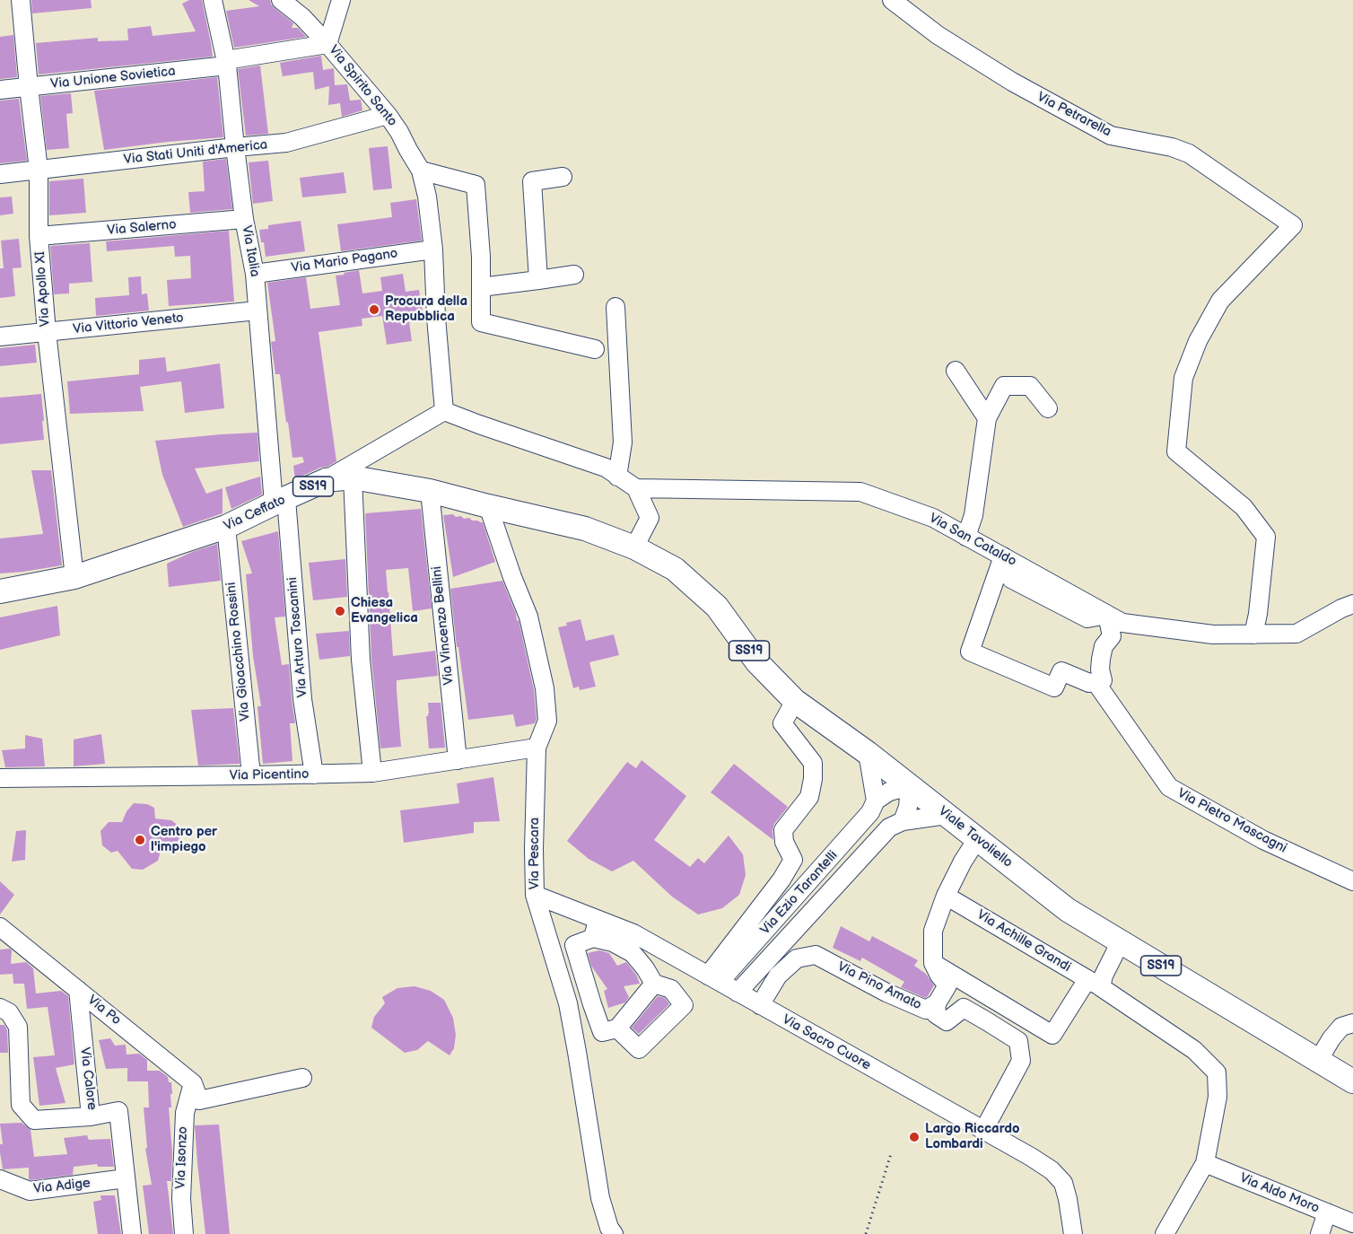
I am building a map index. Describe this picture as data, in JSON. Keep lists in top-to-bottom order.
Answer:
{
  "streets": {
    "main road": ["SS19", "Via Ceffato", "Viale Tavoliello"],
    "street": [
      "Via Unione Sovietica",
      "Via Spirito Santo",
      "Via Petrarella",
      "Via Stati Uniti d'America",
      "Via Salerno",
      "Via Italia",
      "Via Mario Pagano",
      "Via Apollo XI",
      "Via Vittorio Veneto",
      "Via San Cataldo",
      "Via Vincenzo Bellini",
      "Via Arturo Toscanini",
      "Via Gioacchino Rossini",
      "Via Picentino",
      "Via Pietro Mascagni",
      "Via Pescara",
      "Via Ezio Tarantelli",
      "Via Achille Grandi",
      "Via Pino Amato",
      "Via Po",
      "Via Sacro Cuore",
      "Via Calore",
      "Via Isonzo",
      "Via Adige",
      "Via Aldo Moro"
    ]
  },
  "crossings": [
    ["Via Unione Sovietica", "Via Spirito Santo"],
    ["Via Unione Sovietica", "Via Italia"],
    ["Via Unione Sovietica", "Via Apollo XI"],
    ["Via Spirito Santo", "Via Stati Uniti d'America"],
    ["Via Spirito Santo", "Via Mario Pagano"],
    ["Via Petrarella", "Via San Cataldo"],
    ["Via Stati Uniti d'America", "Via Italia"],
    ["Via Stati Uniti d'America", "Via Apollo XI"],
    ["Via Salerno", "Via Italia"],
    ["Via Salerno", "Via Apollo XI"],
    ["Via Italia", "Via Mario Pagano"],
    ["Via Italia", "Via Vittorio Veneto"],
    ["Via Italia", "Via Ceffato"],
    ["Via Italia", "Via Arturo Toscanini"],
    ["Via Apollo XI", "Via Vittorio Veneto"],
    ["Via Apollo XI", "Via Ceffato"],
    ["Via Ceffato", "Via Vincenzo Bellini"],
    ["Via Ceffato", "Via Arturo Toscanini"],
    ["Via Ceffato", "Via Gioacchino Rossini"],
    ["Via Ceffato", "Viale Tavoliello"],
    ["Via Ceffato", "Via Pescara"],
    ["Via Vincenzo Bellini", "Via Picentino"],
    ["Via Arturo Toscanini", "Via Picentino"],
    ["Via Gioacchino Rossini", "Via Picentino"],
    ["Via Picentino", "Via Pescara"],
    ["Viale Tavoliello", "Via Ezio Tarantelli"],
    ["Via Pescara", "Via Sacro Cuore"],
    ["Via Ezio Tarantelli", "Via Sacro Cuore"],
    ["Via Achille Grandi", "Via Aldo Moro"],
    ["Via Pino Amato", "Via Sacro Cuore"],
    ["Via Po", "Via Calore"],
    ["Via Po", "Via Isonzo"],
    ["Via Calore", "Via Adige"]
  ],
  "places": [
    "Procura della Repubblica",
    "Chiesa Evangelica",
    "Centro per l'impiego",
    "Largo Riccardo Lombardi"
  ]
}
